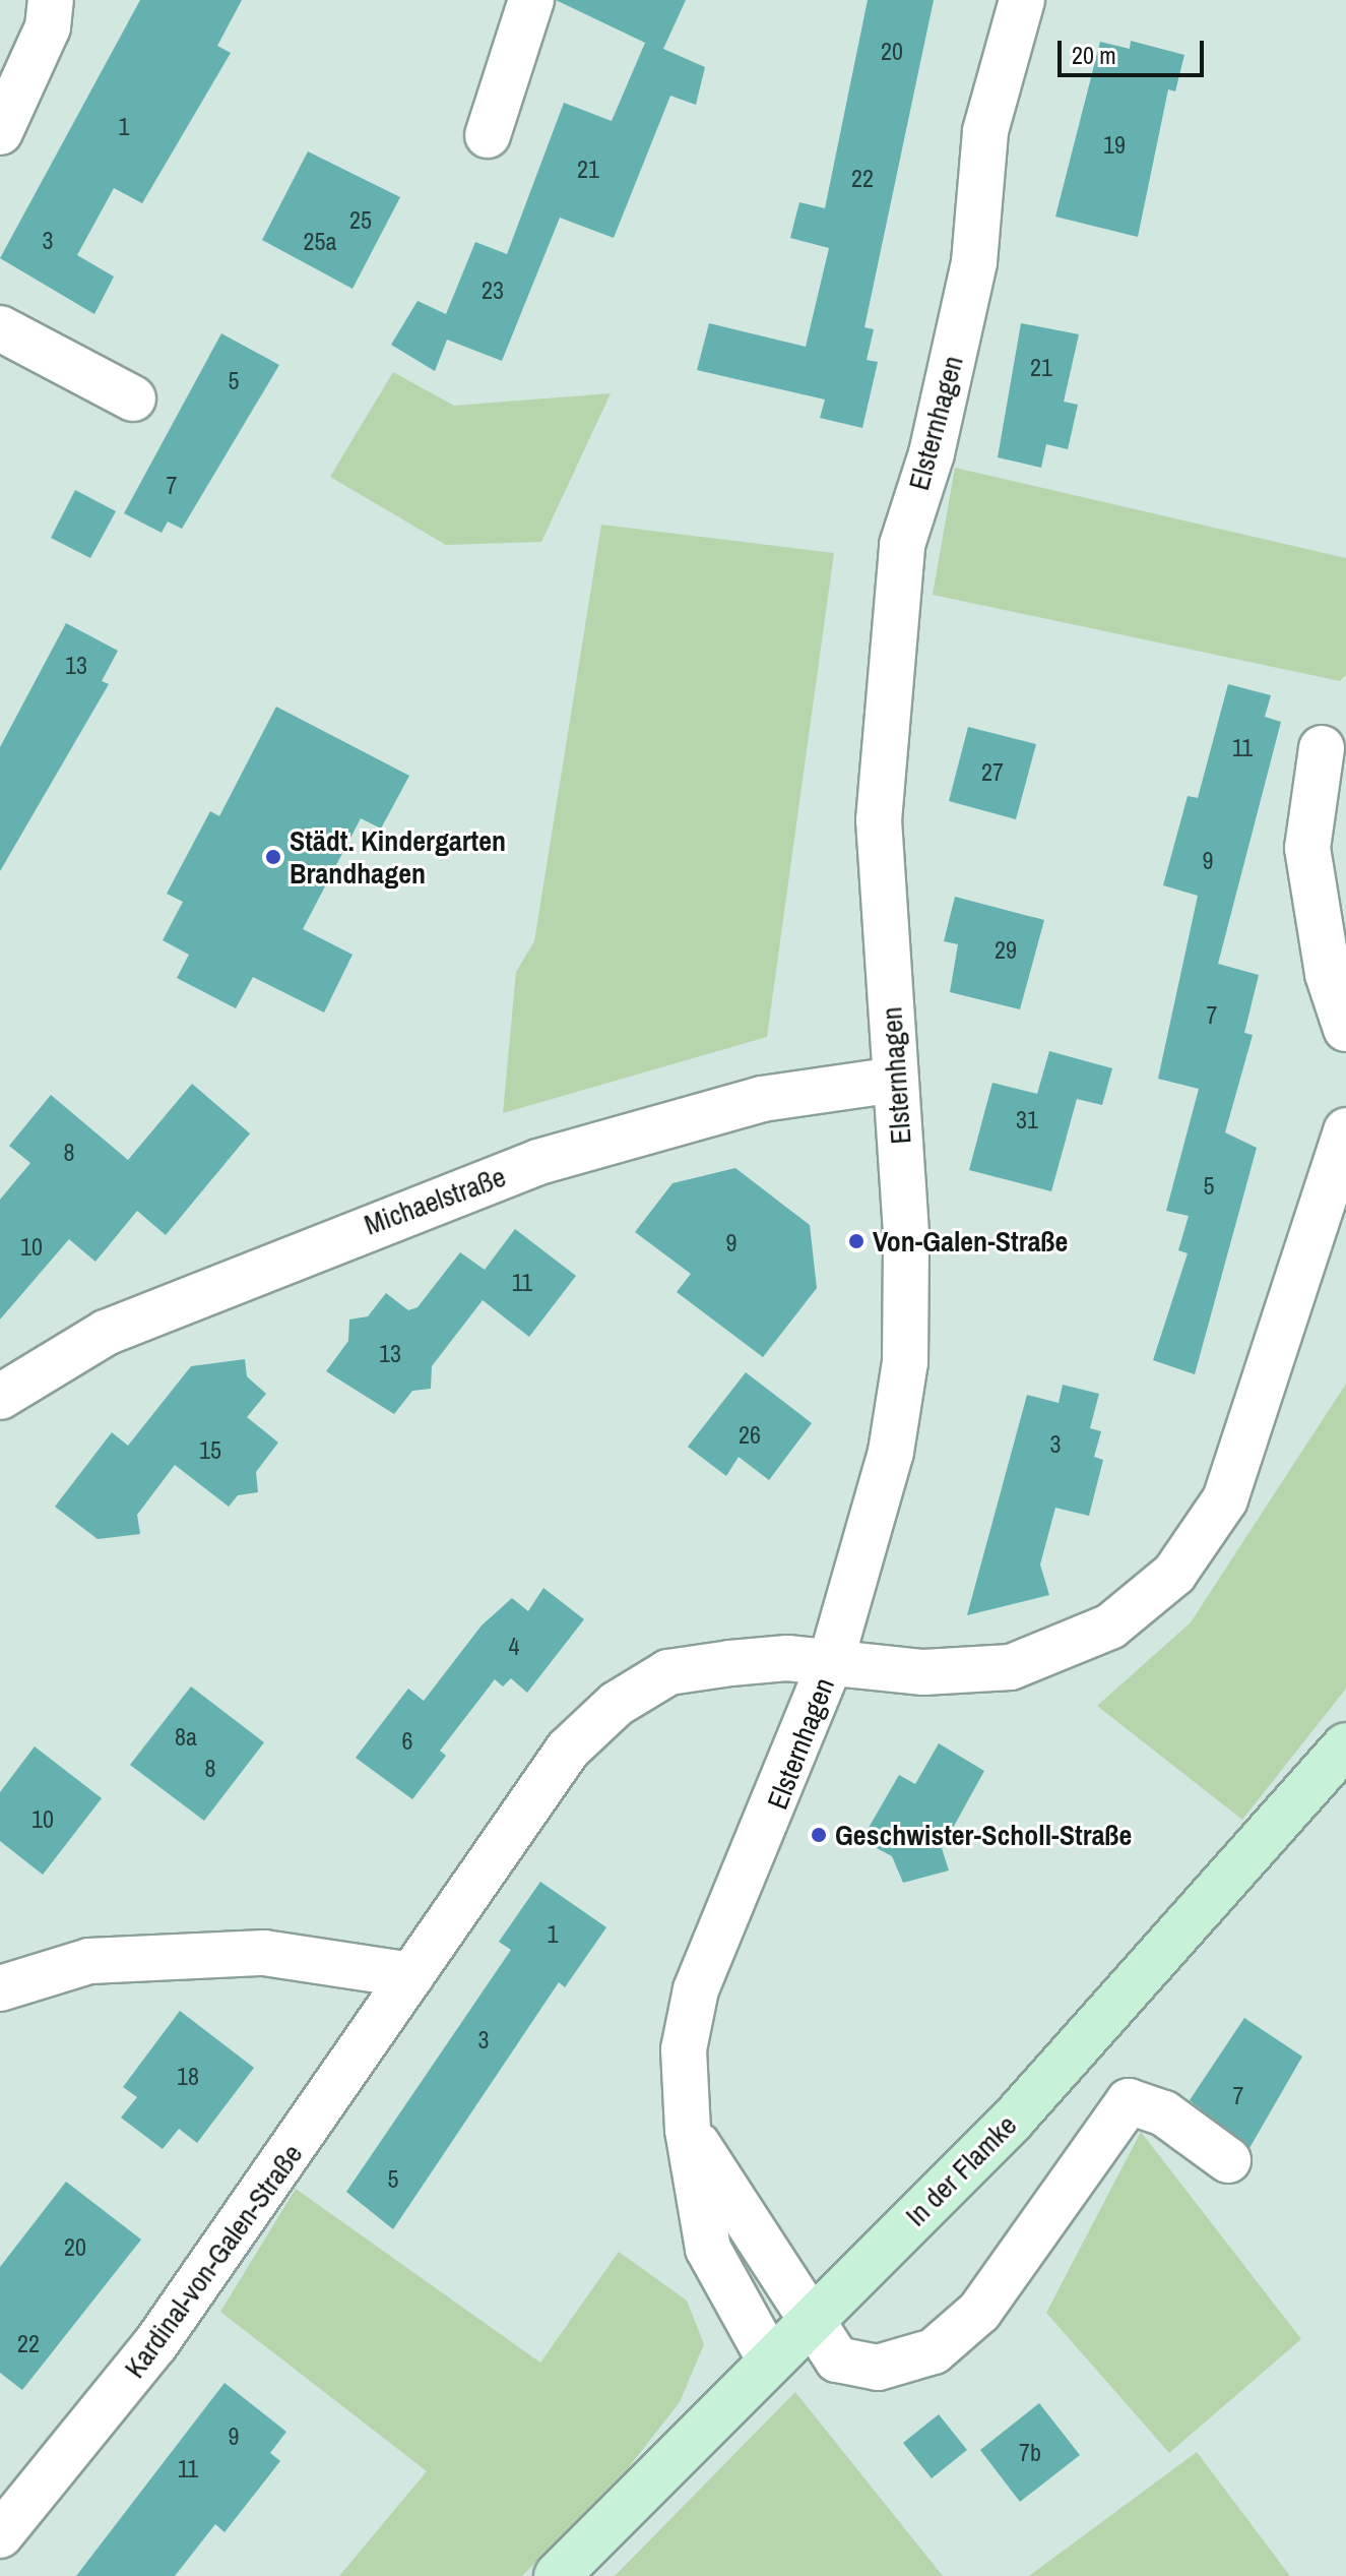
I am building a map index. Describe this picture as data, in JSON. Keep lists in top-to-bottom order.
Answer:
{
  "streets": {
    "main road": ["In der Flamke"],
    "street": ["Elsternhagen", "Michaelstraße", "Kardinal-von-Galen-Straße"]
  },
  "crossings": [
    ["Elsternhagen", "Michaelstraße"],
    ["Elsternhagen", "In der Flamke"],
    ["Elsternhagen", "Kardinal-von-Galen-Straße"]
  ],
  "places": ["Städt. Kindergarten Brandhagen", "Von-Galen-Straße", "Geschwister-Scholl-Straße"],
  "house_numbers": [
    "20",
    "1",
    "19",
    "21",
    "22",
    "25",
    "3",
    "25a",
    "23",
    "21",
    "5",
    "7",
    "13",
    "11",
    "27",
    "9",
    "29",
    "7",
    "31",
    "8",
    "5",
    "9",
    "10",
    "11",
    "13",
    "26",
    "3",
    "15",
    "4",
    "8a",
    "6",
    "8",
    "10",
    "1",
    "3",
    "18",
    "7",
    "5",
    "20",
    "22",
    "9",
    "7b",
    "11"
  ],
  "scale_bar": "20 m"
}
